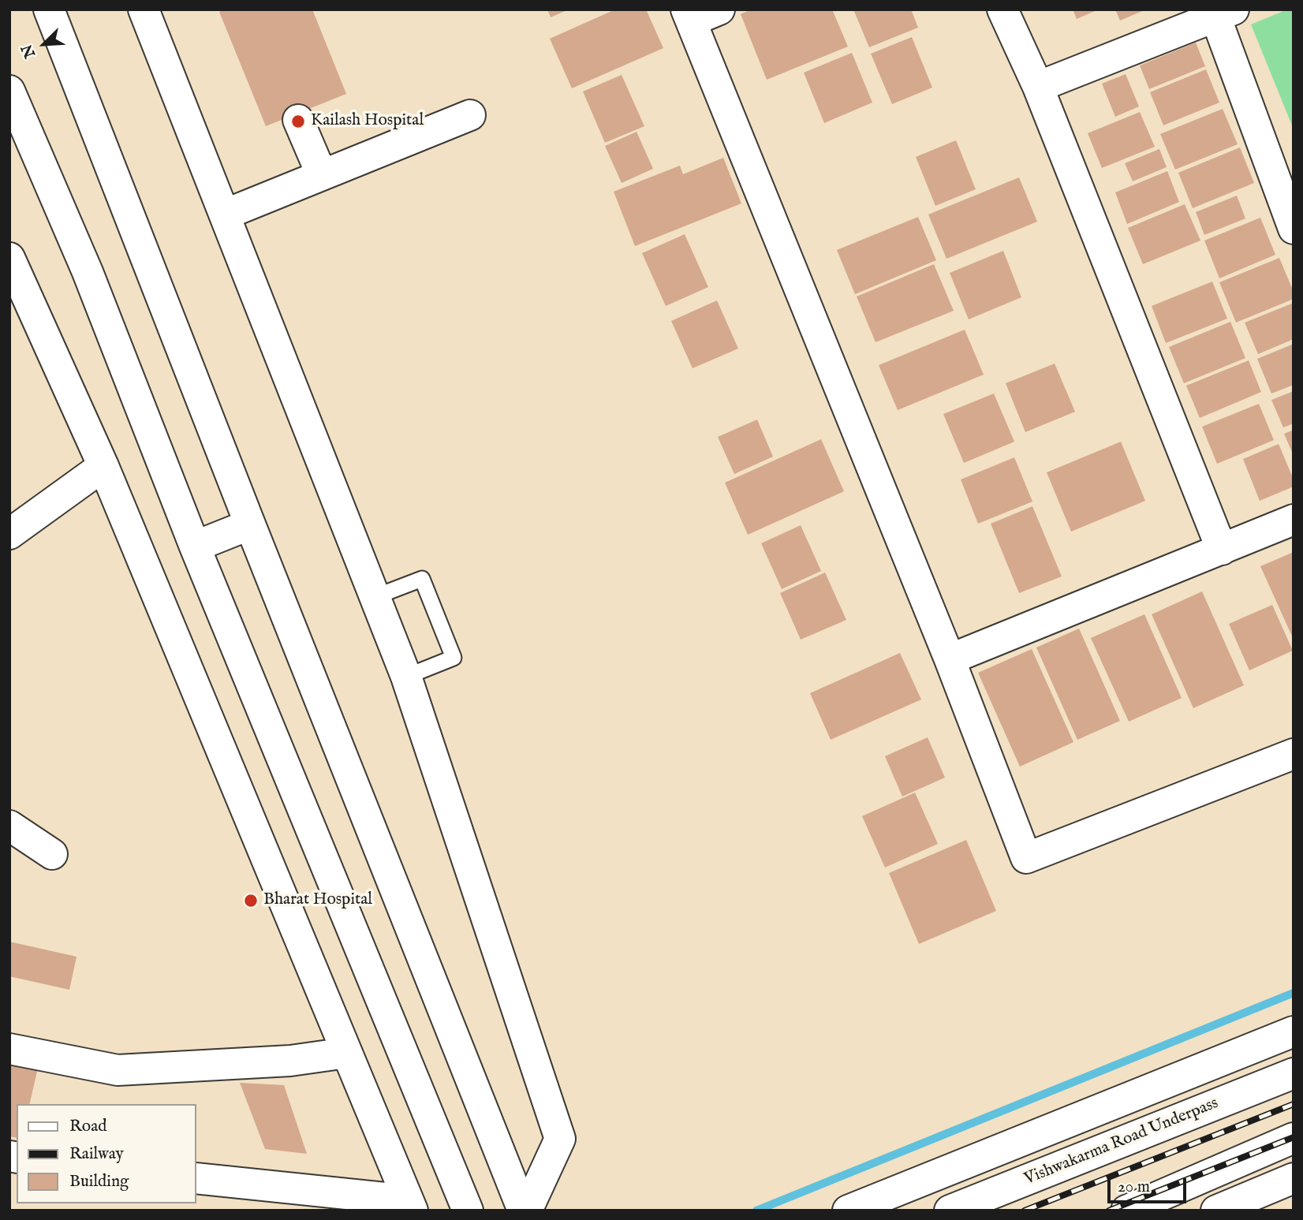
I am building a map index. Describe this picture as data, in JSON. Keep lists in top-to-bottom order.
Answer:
{
  "streets": {
    "street": ["Vishwakarma Road Underpass"]
  },
  "places": ["Kailash Hospital", "Bharat Hospital"],
  "legend": ["Road", "Railway", "Building"],
  "scale_bar": "20 m",
  "north": "bottom left"
}
